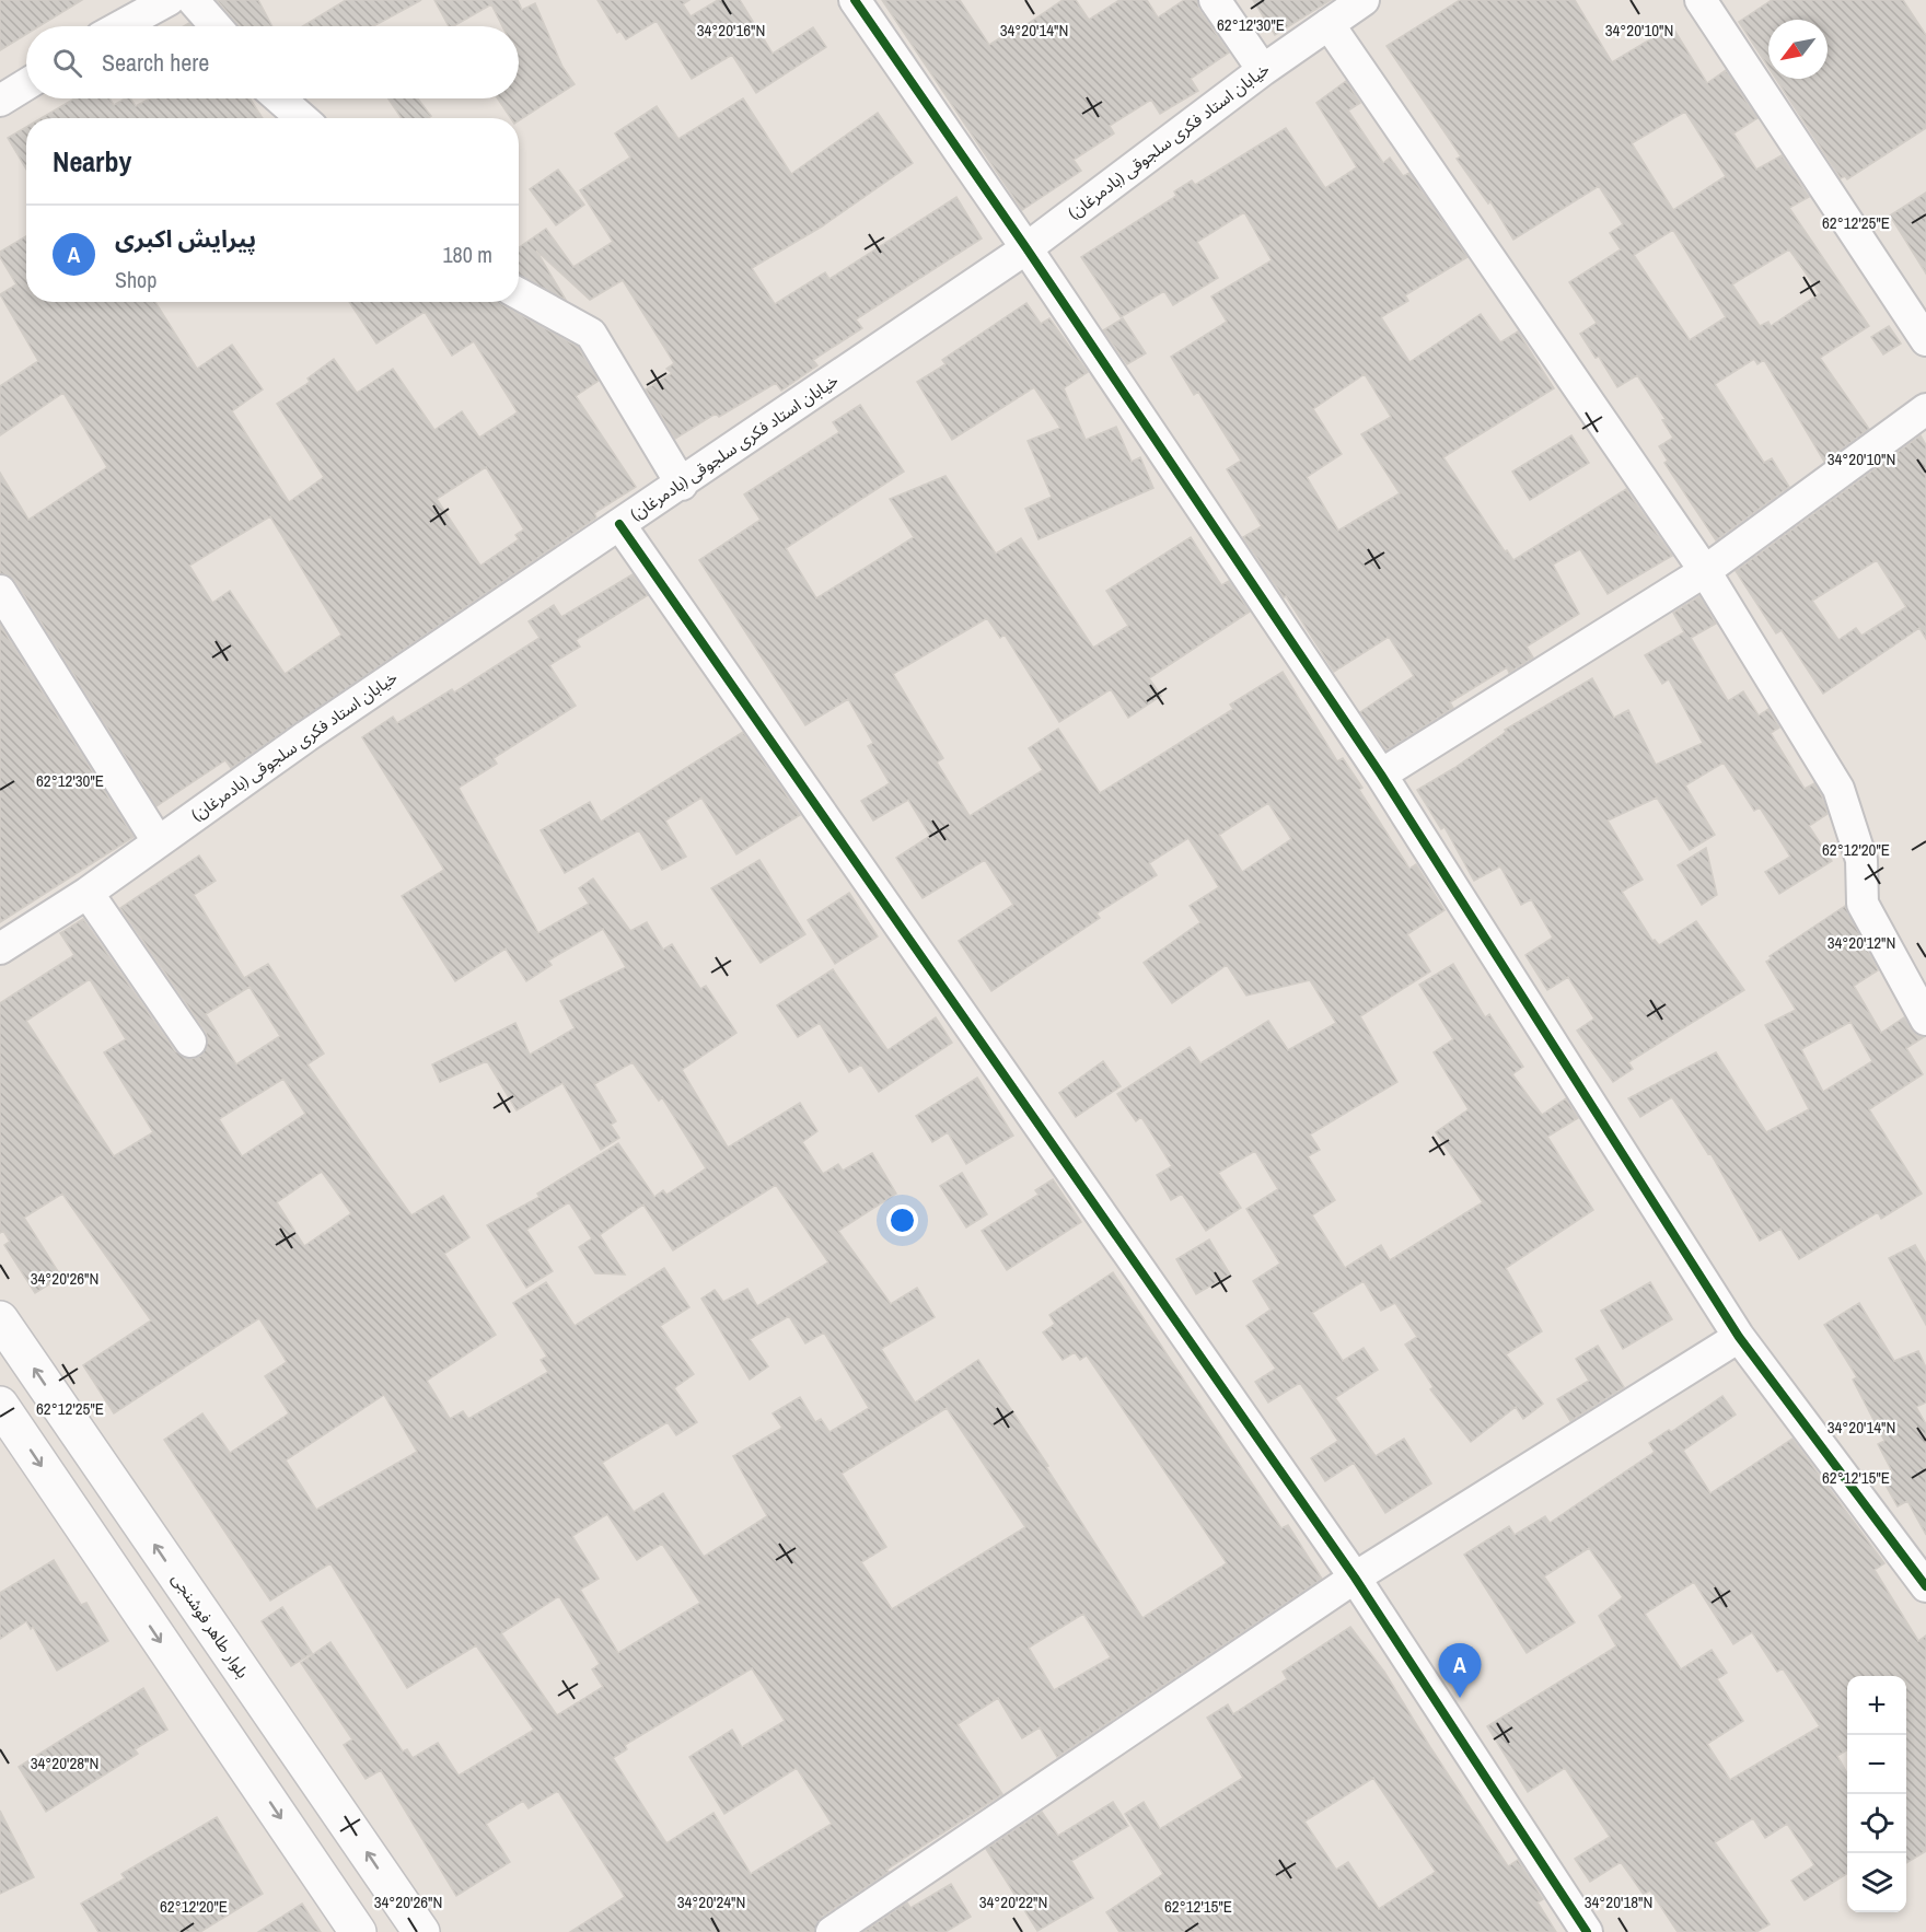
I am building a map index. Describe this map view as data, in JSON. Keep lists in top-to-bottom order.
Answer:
{
  "streets": {
    "street": ["خیابان استاد فکری سلجوقی (بادمرغان)", "بلوار طاهر فوشنجی"]
  },
  "north": "bottom left",
  "page": {
    "search": "Search here",
    "heading": "Nearby",
    "list": [
      {
        "mark": "A",
        "name": "پیرایش اکبری",
        "note": "Shop",
        "value": "180 m"
      }
    ],
    "pins": "A",
    "map_buttons": ["+", "−"]
  },
  "coordinates": [
    "62°12'30\"E",
    "34°20'16\"N",
    "34°20'14\"N",
    "34°20'10\"N",
    "62°12'25\"E",
    "62°12'20\"E",
    "34°20'12\"N",
    "34°20'26\"N",
    "62°12'15\"E",
    "34°20'28\"N",
    "34°20'24\"N",
    "34°20'22\"N",
    "34°20'18\"N"
  ]
}
